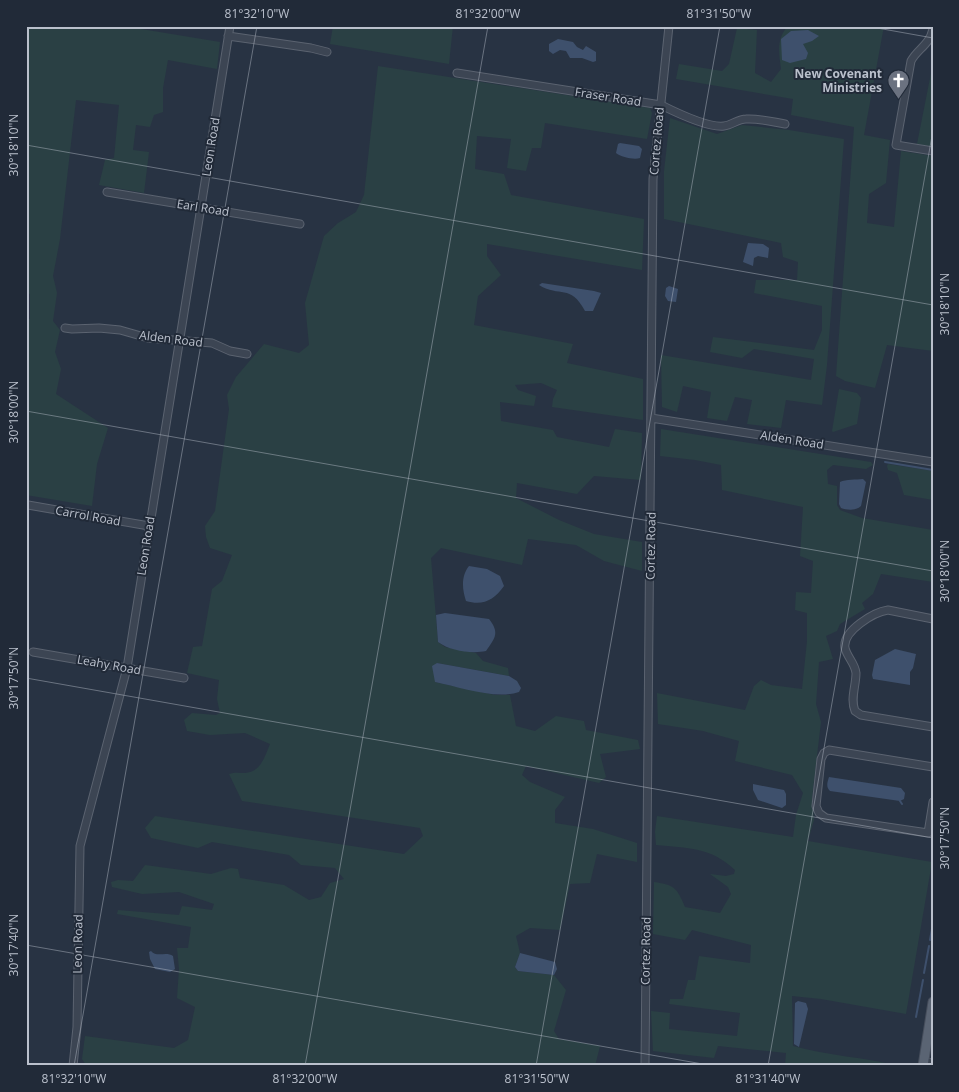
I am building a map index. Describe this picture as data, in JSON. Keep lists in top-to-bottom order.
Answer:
{
  "streets": {
    "street": [
      "Fraser Road",
      "Cortez Road",
      "Leon Road",
      "Earl Road",
      "Alden Road",
      "Carrol Road",
      "Leahy Road"
    ]
  },
  "crossings": [
    ["Fraser Road", "Cortez Road"],
    ["Cortez Road", "Alden Road"],
    ["Leon Road", "Earl Road"],
    ["Leon Road", "Alden Road"],
    ["Leon Road", "Carrol Road"],
    ["Leon Road", "Leahy Road"]
  ],
  "places": {
    "church": ["New Covenant Ministries"]
  },
  "coordinates": [
    "81°32'10\"W",
    "81°32'00\"W",
    "81°31'50\"W",
    "30°18'10\"N",
    "30°18'00\"N",
    "30°17'50\"N",
    "30°17'40\"N",
    "81°31'40\"W"
  ]
}
